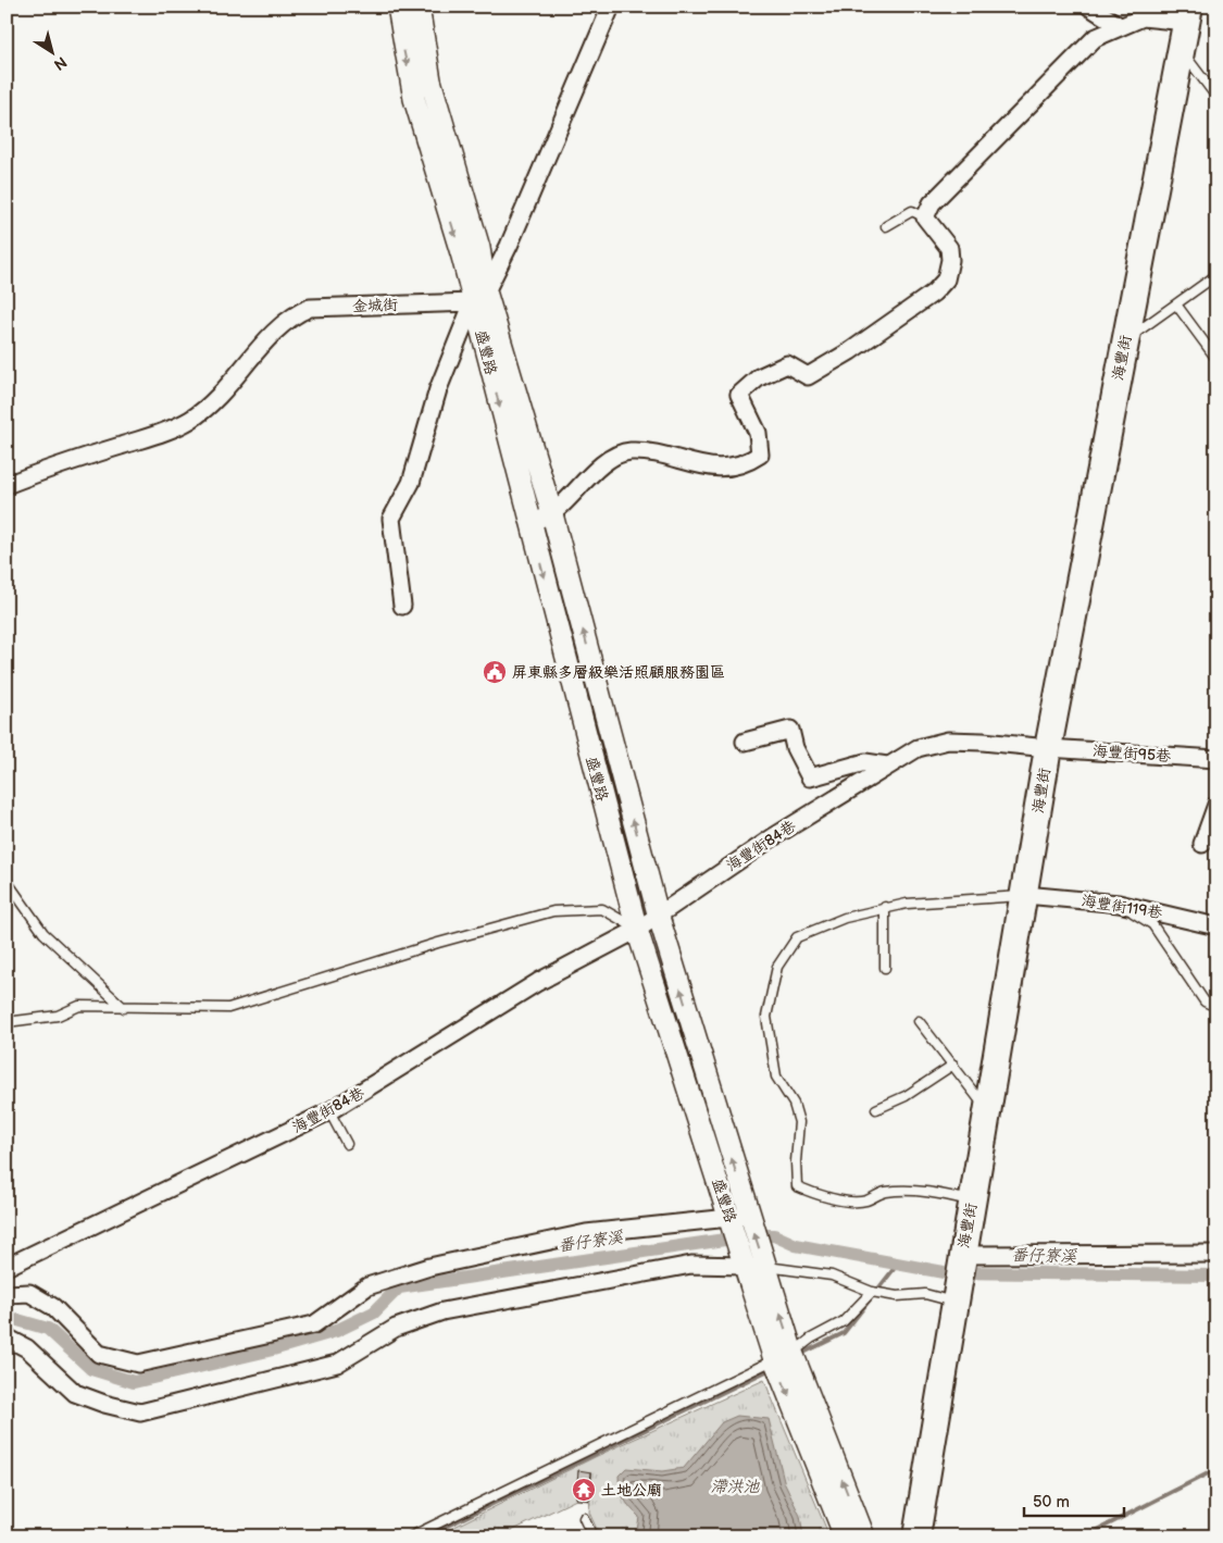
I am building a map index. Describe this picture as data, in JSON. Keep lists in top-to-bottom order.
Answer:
{
  "streets": {
    "main road": ["海豐街"],
    "street": [
      "金城街",
      "盛豐路",
      "海豐街95巷",
      "海豐街84巷",
      "海豐街119巷"
    ]
  },
  "crossings": [
    ["金城街", "盛豐路"],
    ["盛豐路", "海豐街84巷"],
    ["海豐街", "海豐街95巷"],
    ["海豐街", "海豐街84巷"],
    ["海豐街", "海豐街119巷"],
    ["海豐街95巷", "海豐街84巷"]
  ],
  "water": ["番仔寮溪", "滯洪池"],
  "places": {
    "public building": ["屏東縣多層級樂活照顧服務園區"],
    "temple": ["土地公廟"]
  },
  "scale_bar": "50 m",
  "north": "bottom right"
}
